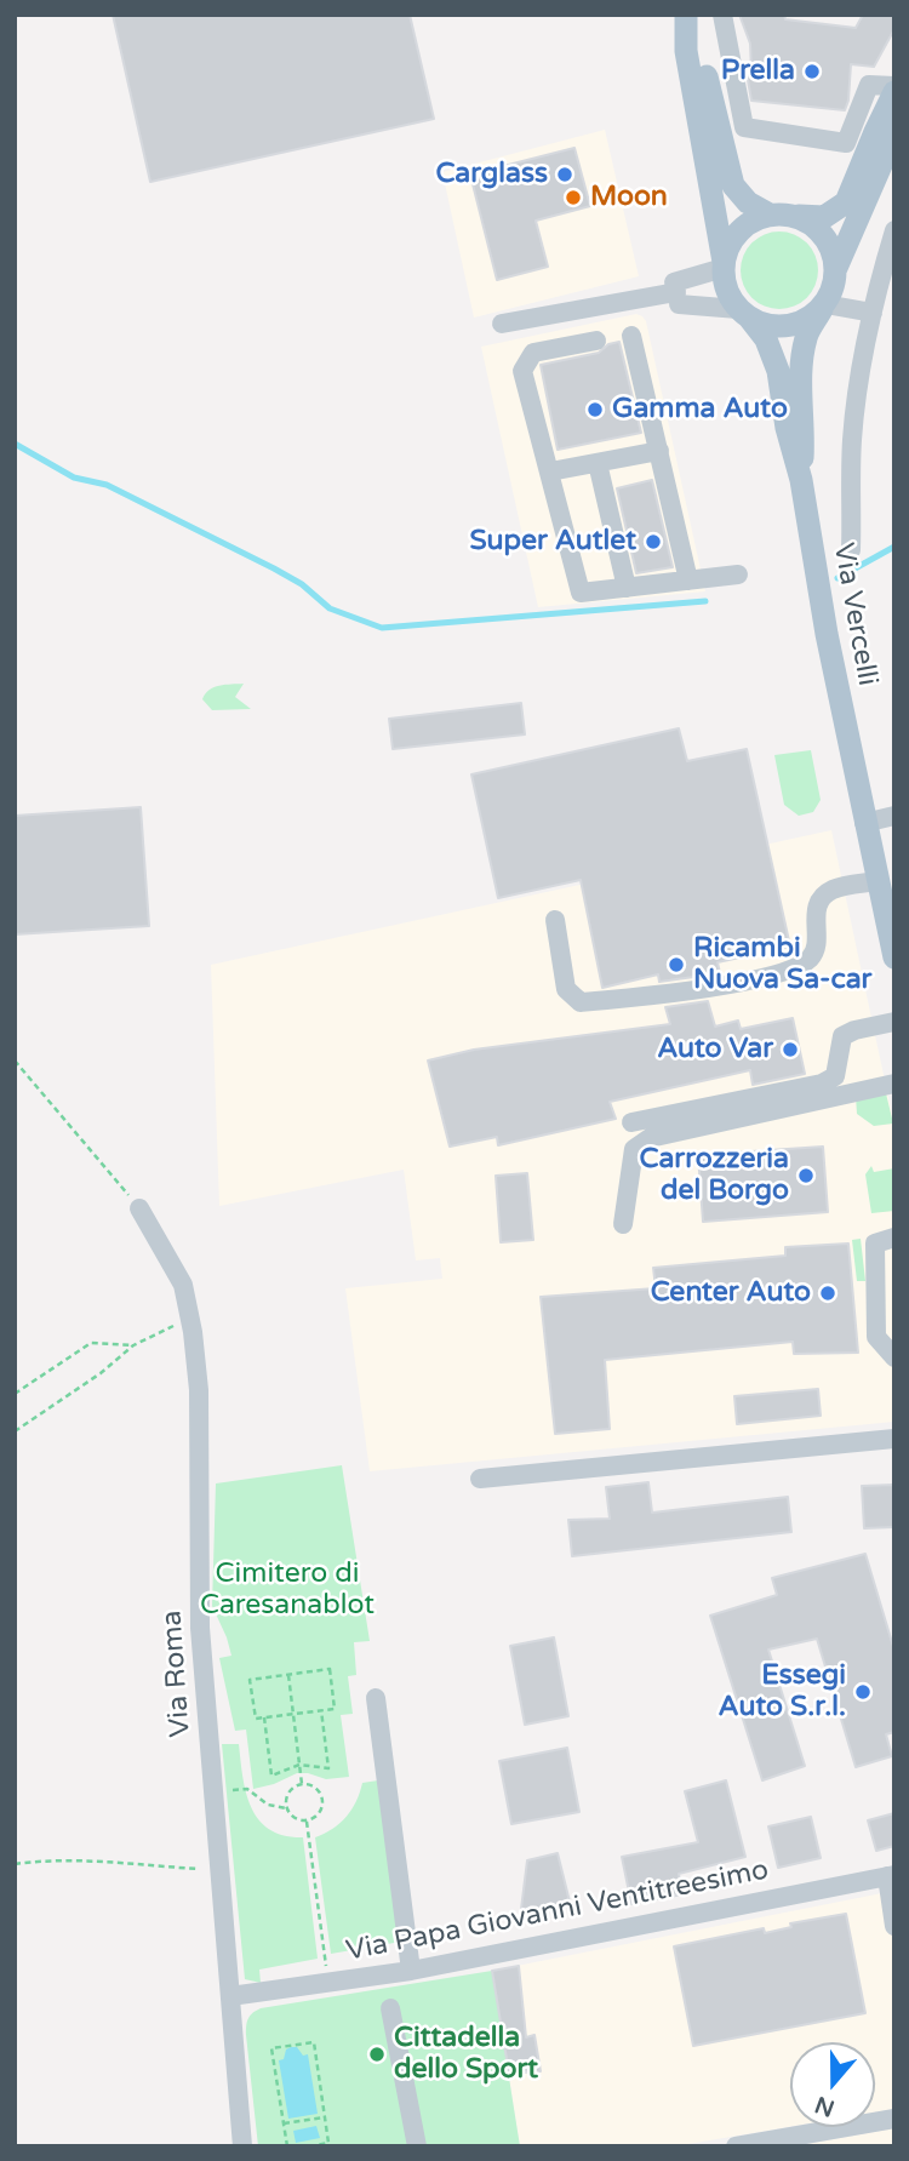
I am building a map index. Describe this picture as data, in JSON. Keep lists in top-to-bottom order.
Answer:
{
  "streets": {
    "main road": ["Via Vercelli"],
    "street": ["Via Roma", "Via Papa Giovanni Ventitreesimo"]
  },
  "crossings": [
    ["Via Roma", "Via Papa Giovanni Ventitreesimo"]
  ],
  "parks": ["Cimitero di Caresanablot"],
  "places": [
    "Prella",
    "Carglass",
    "Moon",
    "Gamma Auto",
    "Super Autlet",
    "Ricambi Nuova Sa-car",
    "Auto Var",
    "Carrozzeria del Borgo",
    "Center Auto",
    "Essegi Auto S.r.l.",
    "Cittadella dello Sport"
  ],
  "north": "bottom"
}
